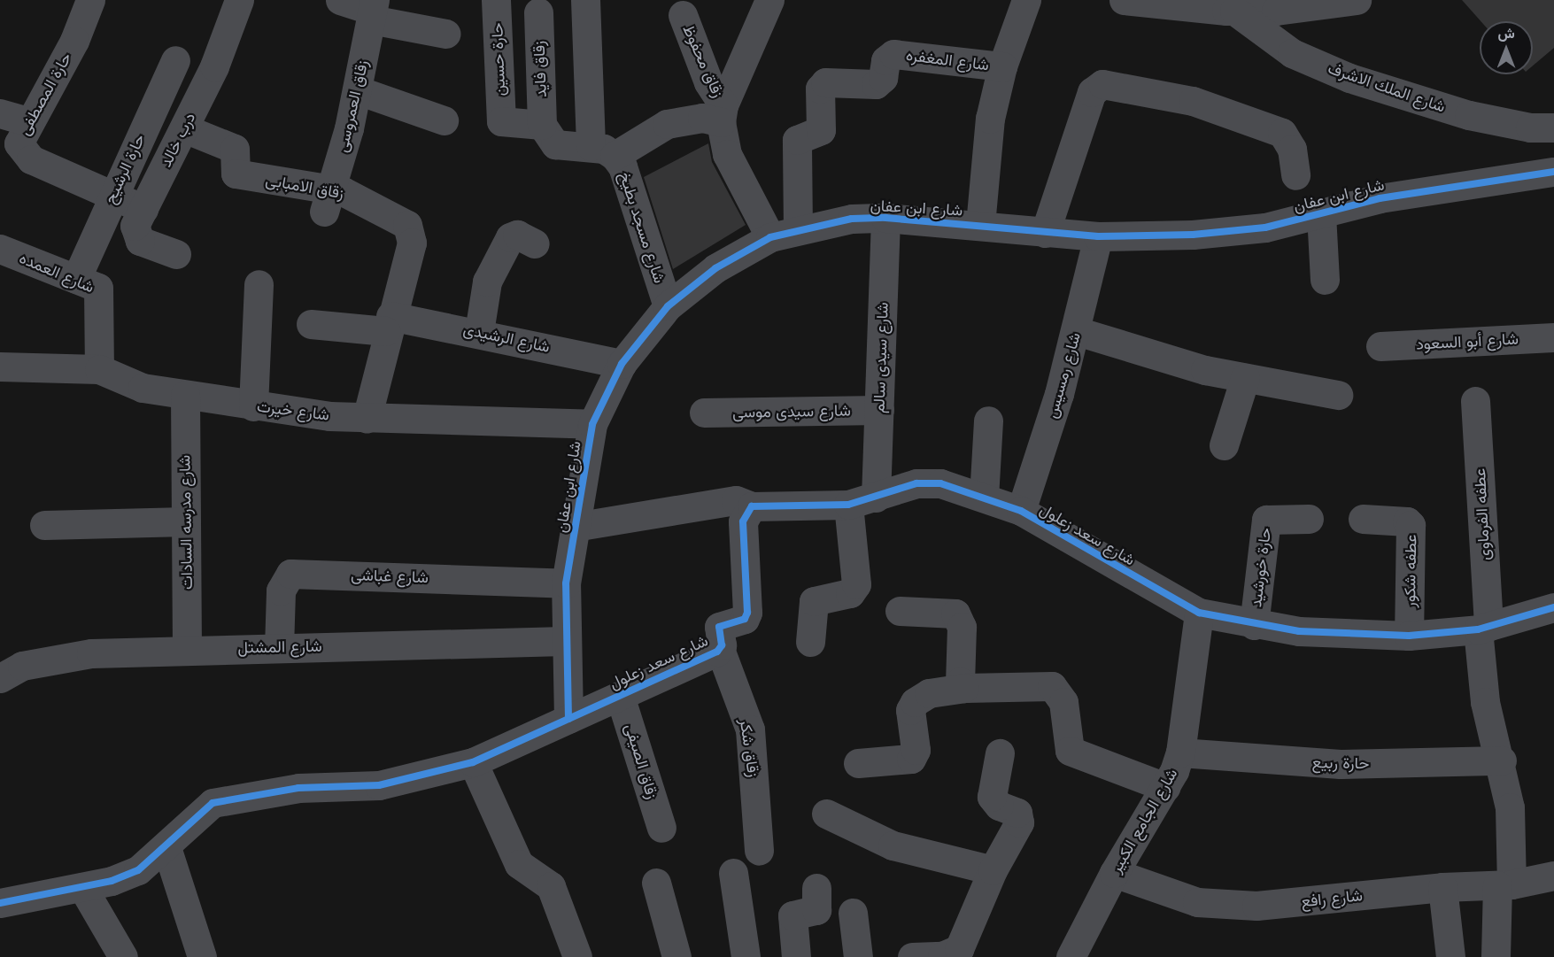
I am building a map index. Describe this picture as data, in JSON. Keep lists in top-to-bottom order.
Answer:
{
  "streets": {
    "street": [
      "حارة حسين",
      "شارع المغفره",
      "زقاق محفوظ",
      "زقاق فايد",
      "شارع الملك الاشرف",
      "حارة المصطفى",
      "زقاق العمروسى",
      "درب خالد",
      "حارة الرشيح",
      "زقاق الامبابى",
      "شارع ابن عفان",
      "شارع مسجد بطيخ",
      "شارع العمده",
      "شارع الرشيدى",
      "شارع أبو السعود",
      "شارع سيدى سالم",
      "شارع رمسيس",
      "شارع خيرت",
      "شارع سيدى موسى",
      "عطفه الفرماوى",
      "شارع مدرسه السادات",
      "شارع سعد زعلول",
      "حارة خورشيد",
      "عطفه شكور",
      "شارع غباشى",
      "شارع المشتل",
      "زقاق شكر",
      "زقاق الصيفى",
      "حارة ربيع",
      "شارع الجامع الكبير",
      "شارع رافع"
    ]
  },
  "crossings": [
    ["حارة حسين", "زقاق فايد"],
    ["شارع المغفره", "شارع ابن عفان"],
    ["حارة المصطفى", "درب خالد"],
    ["حارة المصطفى", "حارة الرشيح"],
    ["زقاق العمروسى", "زقاق الامبابى"],
    ["درب خالد", "زقاق الامبابى"],
    ["حارة الرشيح", "شارع العمده"],
    ["زقاق الامبابى", "شارع الرشيدى"],
    ["زقاق الامبابى", "شارع خيرت"],
    ["شارع ابن عفان", "شارع مسجد بطيخ"],
    ["شارع ابن عفان", "شارع الرشيدى"],
    ["شارع ابن عفان", "شارع سيدى سالم"],
    ["شارع ابن عفان", "شارع رمسيس"],
    ["شارع ابن عفان", "شارع خيرت"],
    ["شارع ابن عفان", "شارع سعد زعلول"],
    ["شارع ابن عفان", "شارع غباشى"],
    ["شارع ابن عفان", "شارع المشتل"],
    ["شارع العمده", "شارع خيرت"],
    ["شارع سيدى سالم", "شارع سيدى موسى"],
    ["شارع سيدى سالم", "شارع سعد زعلول"],
    ["شارع رمسيس", "شارع سعد زعلول"],
    ["شارع خيرت", "شارع مدرسه السادات"],
    ["عطفه الفرماوى", "شارع سعد زعلول"],
    ["عطفه الفرماوى", "حارة ربيع"],
    ["عطفه الفرماوى", "شارع رافع"],
    ["شارع مدرسه السادات", "شارع المشتل"],
    ["شارع سعد زعلول", "حارة خورشيد"],
    ["شارع سعد زعلول", "عطفه شكور"],
    ["شارع سعد زعلول", "زقاق شكر"],
    ["شارع سعد زعلول", "زقاق الصيفى"],
    ["شارع سعد زعلول", "شارع الجامع الكبير"],
    ["شارع غباشى", "شارع المشتل"],
    ["حارة ربيع", "شارع الجامع الكبير"],
    ["شارع الجامع الكبير", "شارع رافع"]
  ],
  "north": "top"
}
